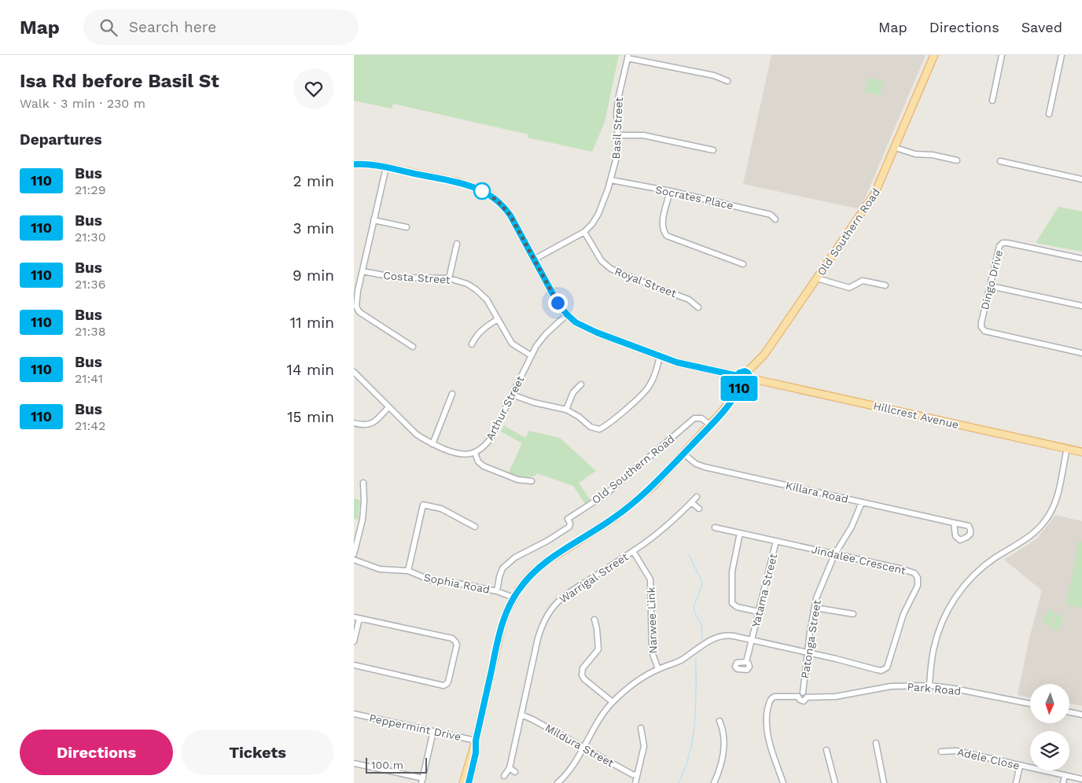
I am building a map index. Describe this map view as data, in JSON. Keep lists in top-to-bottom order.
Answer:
{
  "streets": {
    "main road": ["Old Southern Road", "Hillcrest Avenue"],
    "street": [
      "Basil Street",
      "Socrates Place",
      "Costa Street",
      "Dingo Drive",
      "Royal Street",
      "Arthur Street",
      "Killara Road",
      "Jindalee Crescent",
      "Warrigal Street",
      "Sophia Road",
      "Yatama Street",
      "Narwee Link",
      "Patonga Street",
      "Park Road",
      "Peppermint Drive",
      "Mildura Street",
      "Adele Close"
    ]
  },
  "crossings": [
    ["Basil Street", "Socrates Place"],
    ["Basil Street", "Royal Street"],
    ["Old Southern Road", "Hillcrest Avenue"],
    ["Old Southern Road", "Killara Road"],
    ["Old Southern Road", "Sophia Road"],
    ["Old Southern Road", "Peppermint Drive"],
    ["Costa Street", "Arthur Street"],
    ["Killara Road", "Patonga Street"],
    ["Jindalee Crescent", "Yatama Street"],
    ["Jindalee Crescent", "Patonga Street"],
    ["Warrigal Street", "Narwee Link"],
    ["Warrigal Street", "Mildura Street"],
    ["Patonga Street", "Park Road"]
  ],
  "lines": ["bus line 110"],
  "scale_bar": "100 m",
  "north": "bottom",
  "page": {
    "header": "Map",
    "search": "Search here",
    "nav": ["Map", "Directions", "Saved"],
    "heading": [
      ["Isa Rd before Basil St", "Walk · 3 min · 230 m"],
      "Departures"
    ],
    "on_map": "110",
    "list": [
      {
        "mark": "110",
        "name": "Bus",
        "note": "21:29",
        "value": "2 min"
      },
      {
        "mark": "110",
        "name": "Bus",
        "note": "21:30",
        "value": "3 min"
      },
      {
        "mark": "110",
        "name": "Bus",
        "note": "21:36",
        "value": "9 min"
      },
      {
        "mark": "110",
        "name": "Bus",
        "note": "21:38",
        "value": "11 min"
      },
      {
        "mark": "110",
        "name": "Bus",
        "note": "21:41",
        "value": "14 min"
      },
      {
        "mark": "110",
        "name": "Bus",
        "note": "21:42",
        "value": "15 min"
      }
    ],
    "buttons": ["Directions", "Tickets"],
    "scale": "100 m"
  }
}
